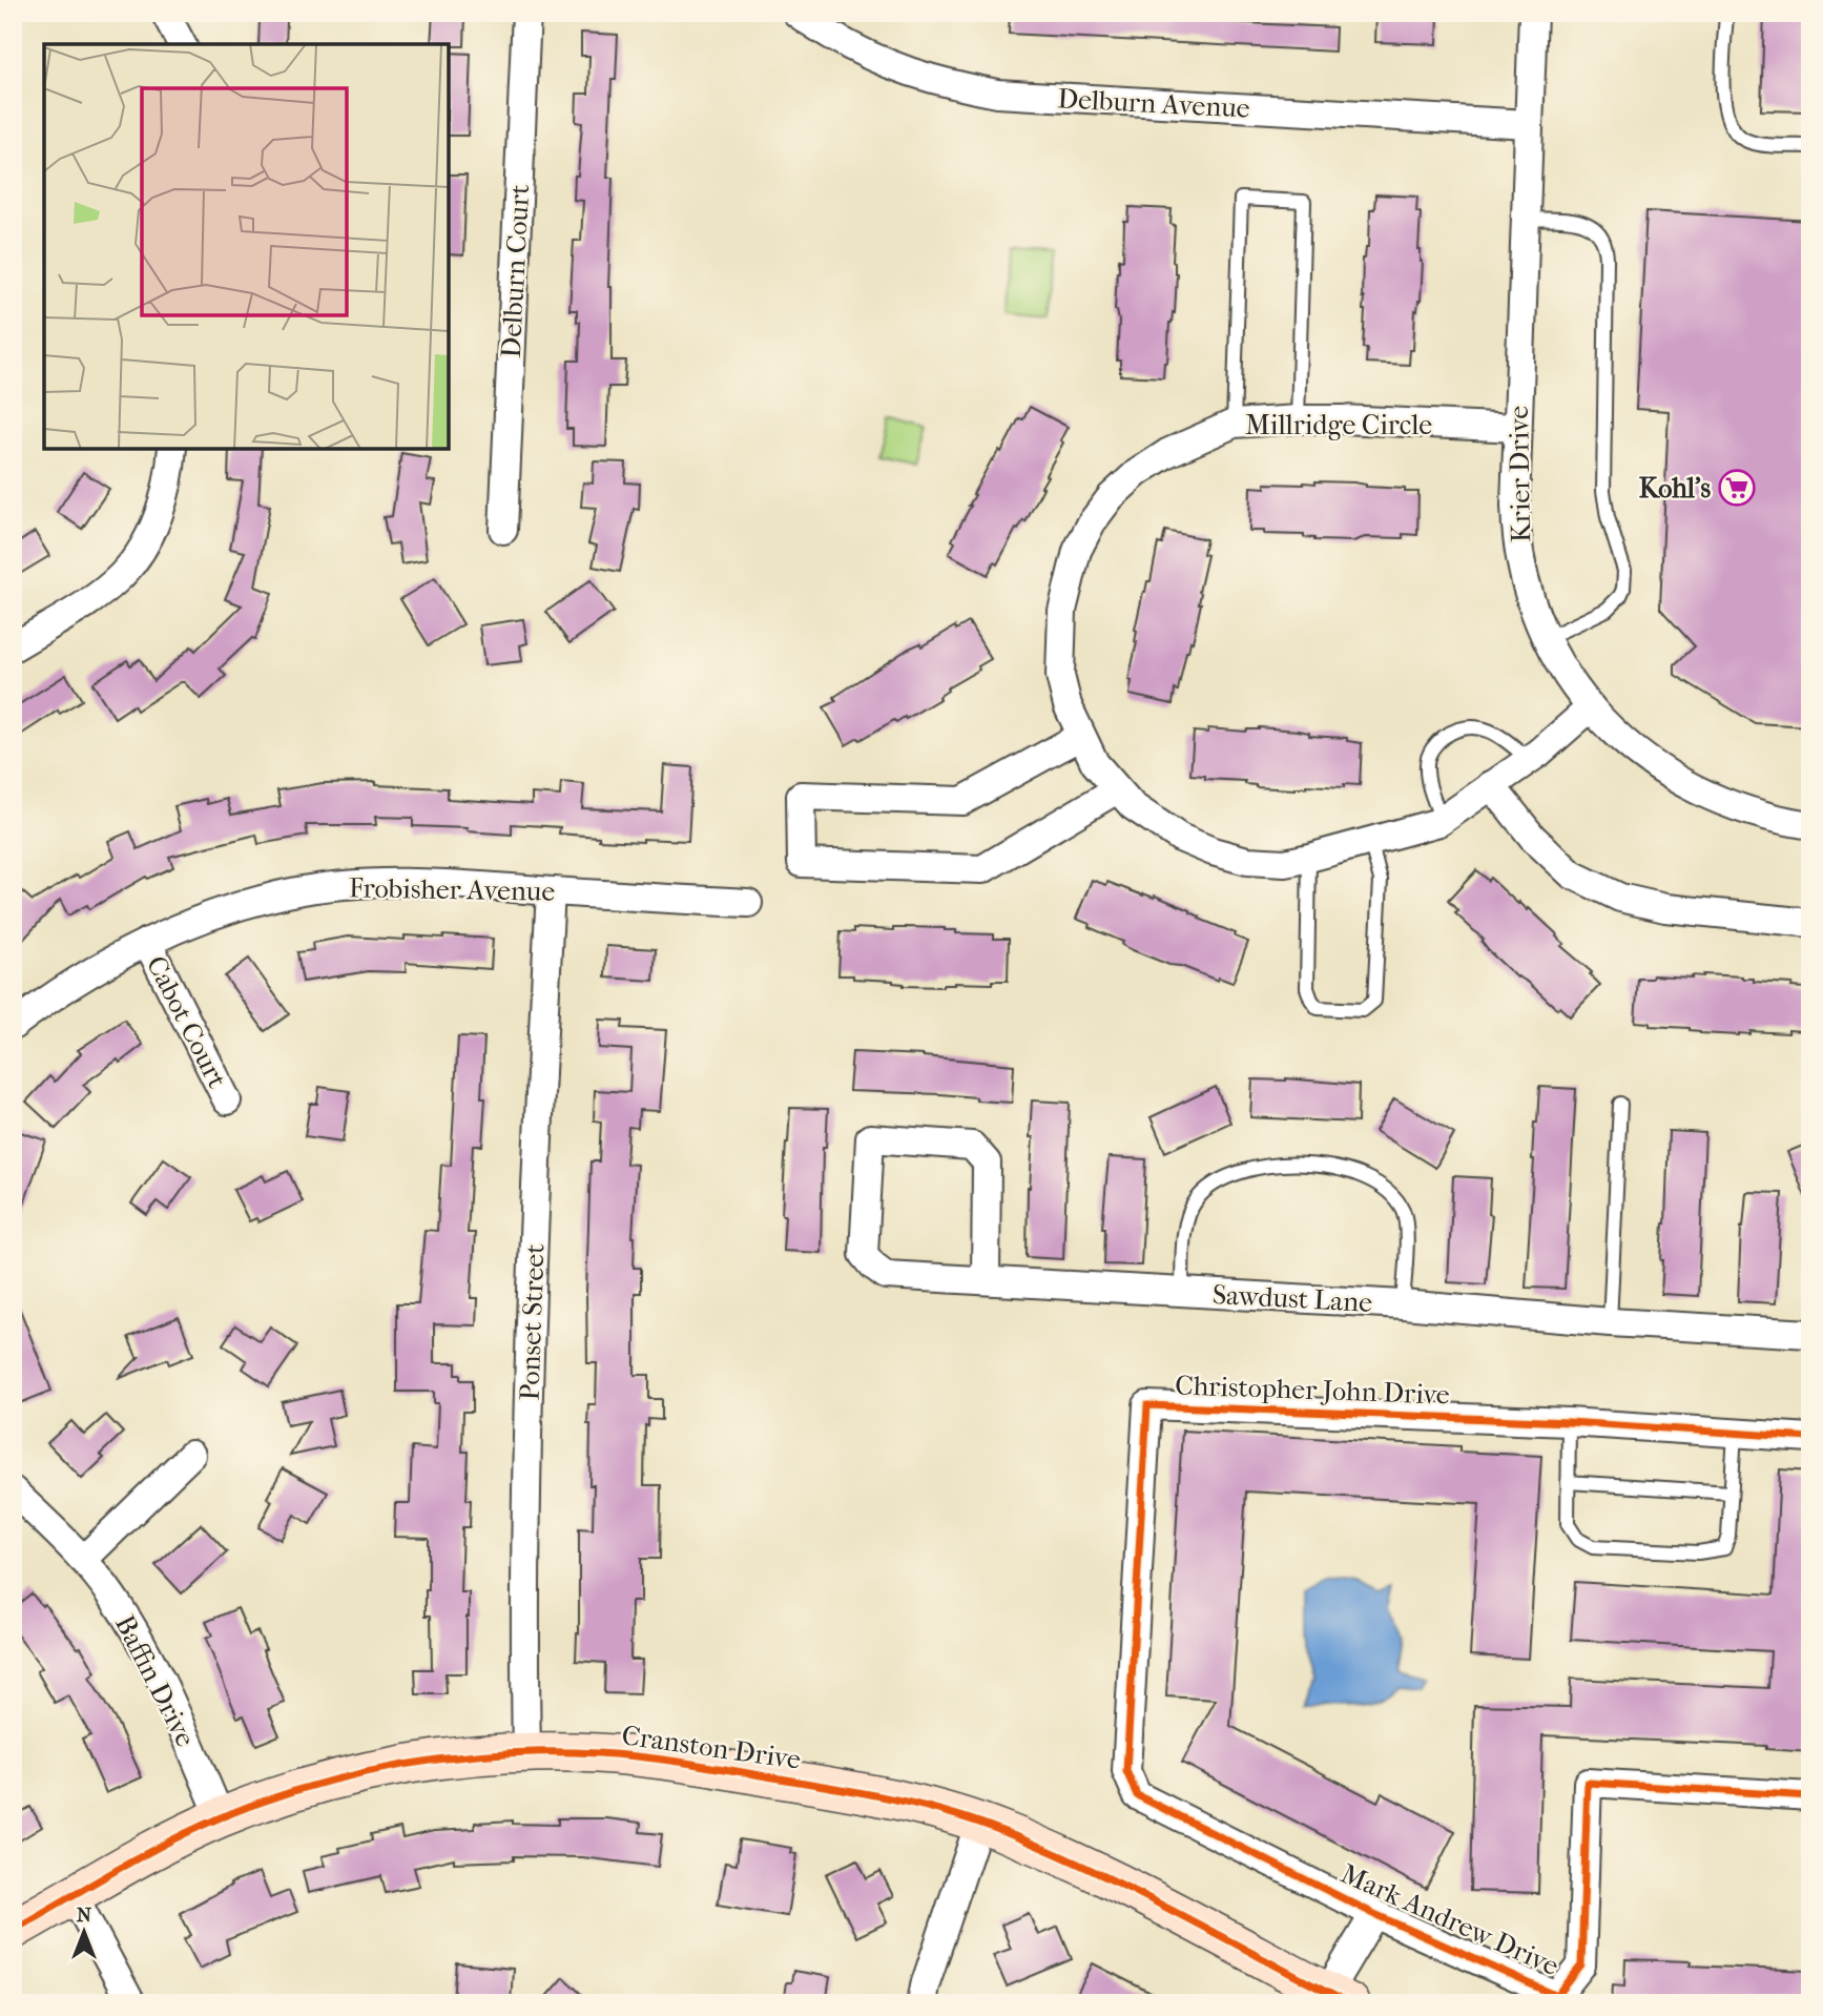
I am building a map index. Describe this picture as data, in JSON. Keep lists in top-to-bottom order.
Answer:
{
  "streets": {
    "street": [
      "Delburn Avenue",
      "Delburn Court",
      "Millridge Circle",
      "Krier Drive",
      "Frobisher Avenue",
      "Cabot Court",
      "Sawdust Lane",
      "Ponset Street",
      "Christopher John Drive",
      "Baffin Drive",
      "Cranston Drive",
      "Mark Andrew Drive"
    ]
  },
  "crossings": [
    ["Delburn Avenue", "Krier Drive"],
    ["Millridge Circle", "Krier Drive"],
    ["Frobisher Avenue", "Cabot Court"],
    ["Frobisher Avenue", "Ponset Street"],
    ["Ponset Street", "Cranston Drive"],
    ["Christopher John Drive", "Mark Andrew Drive"],
    ["Baffin Drive", "Cranston Drive"],
    ["Cranston Drive", "Mark Andrew Drive"]
  ],
  "places": {
    "supermarket": ["Kohl's"]
  },
  "north": "top"
}
